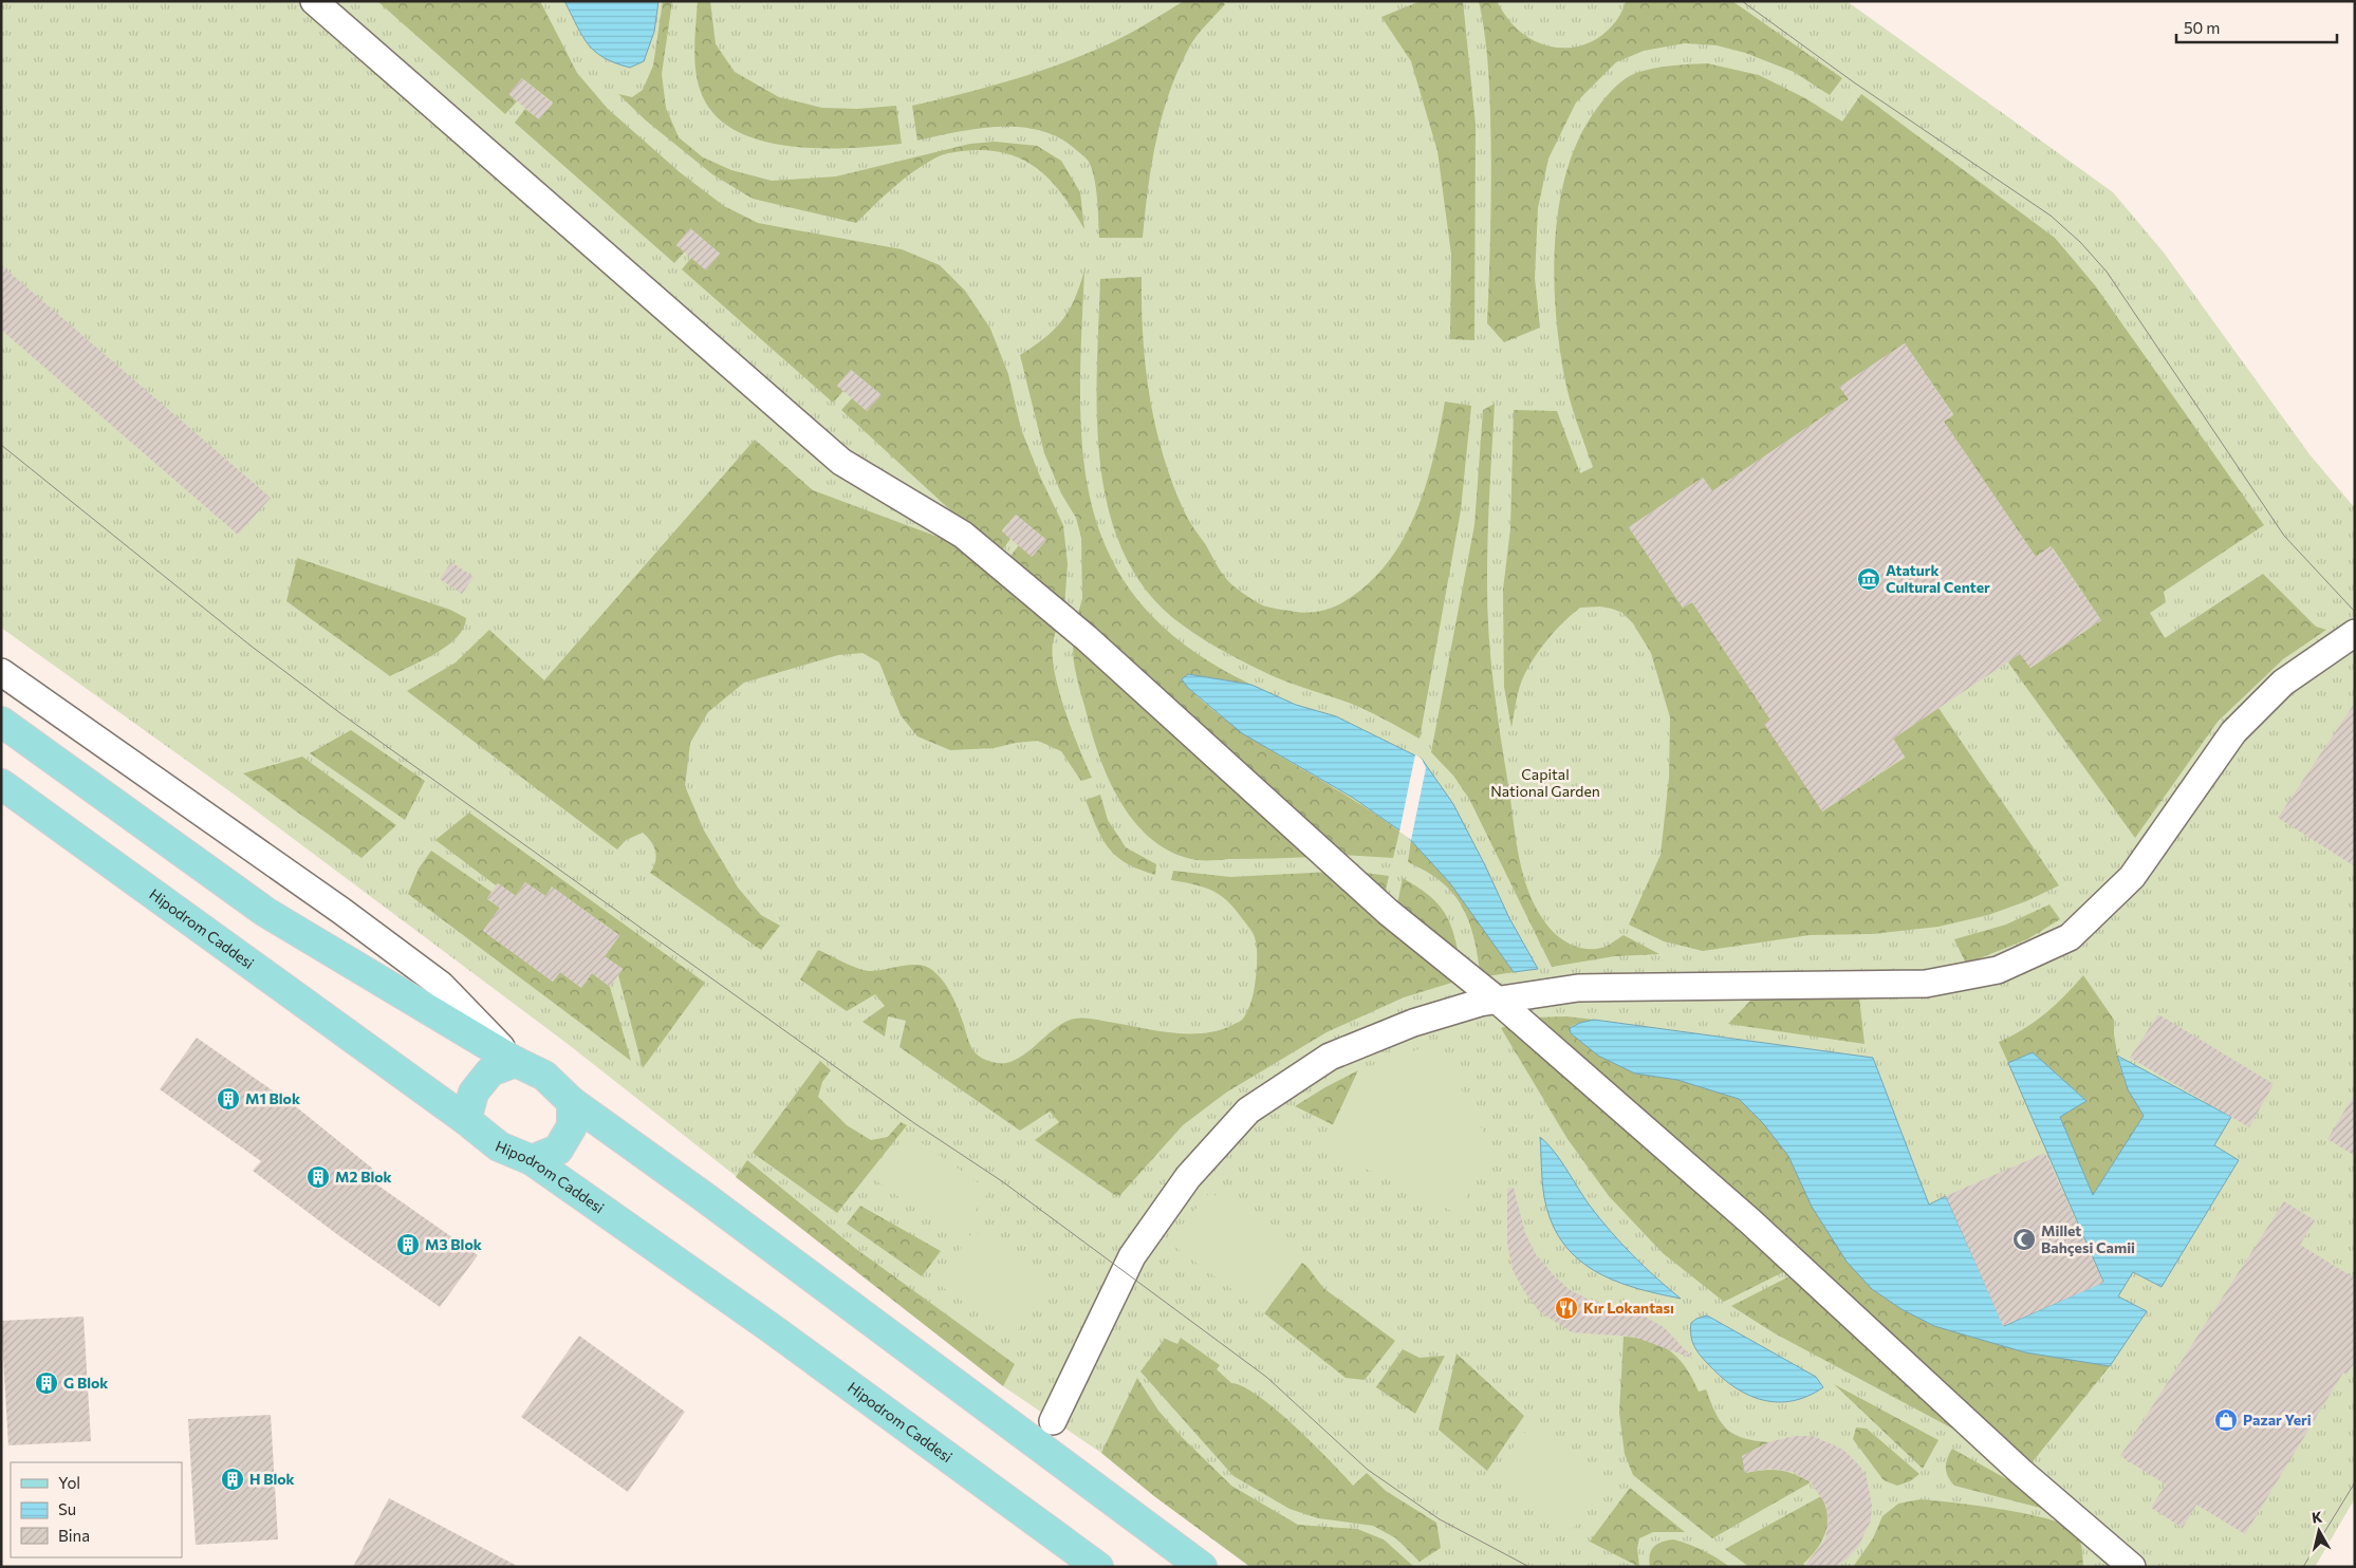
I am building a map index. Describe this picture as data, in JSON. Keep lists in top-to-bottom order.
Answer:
{
  "streets": {
    "main road": ["Hipodrom Caddesi"]
  },
  "parks": ["Capital National Garden"],
  "places": {
    "museum": ["Ataturk Cultural Center"],
    "building": [
      "M1 Blok",
      "M2 Blok",
      "M3 Blok",
      "G Blok",
      "H Blok"
    ],
    "mosque": ["Millet Bahçesi Camii"],
    "restaurant": ["Kır Lokantası"],
    "shop": ["Pazar Yeri"]
  },
  "legend": ["Yol", "Su", "Bina"],
  "scale_bar": "50 m",
  "north": "top"
}
